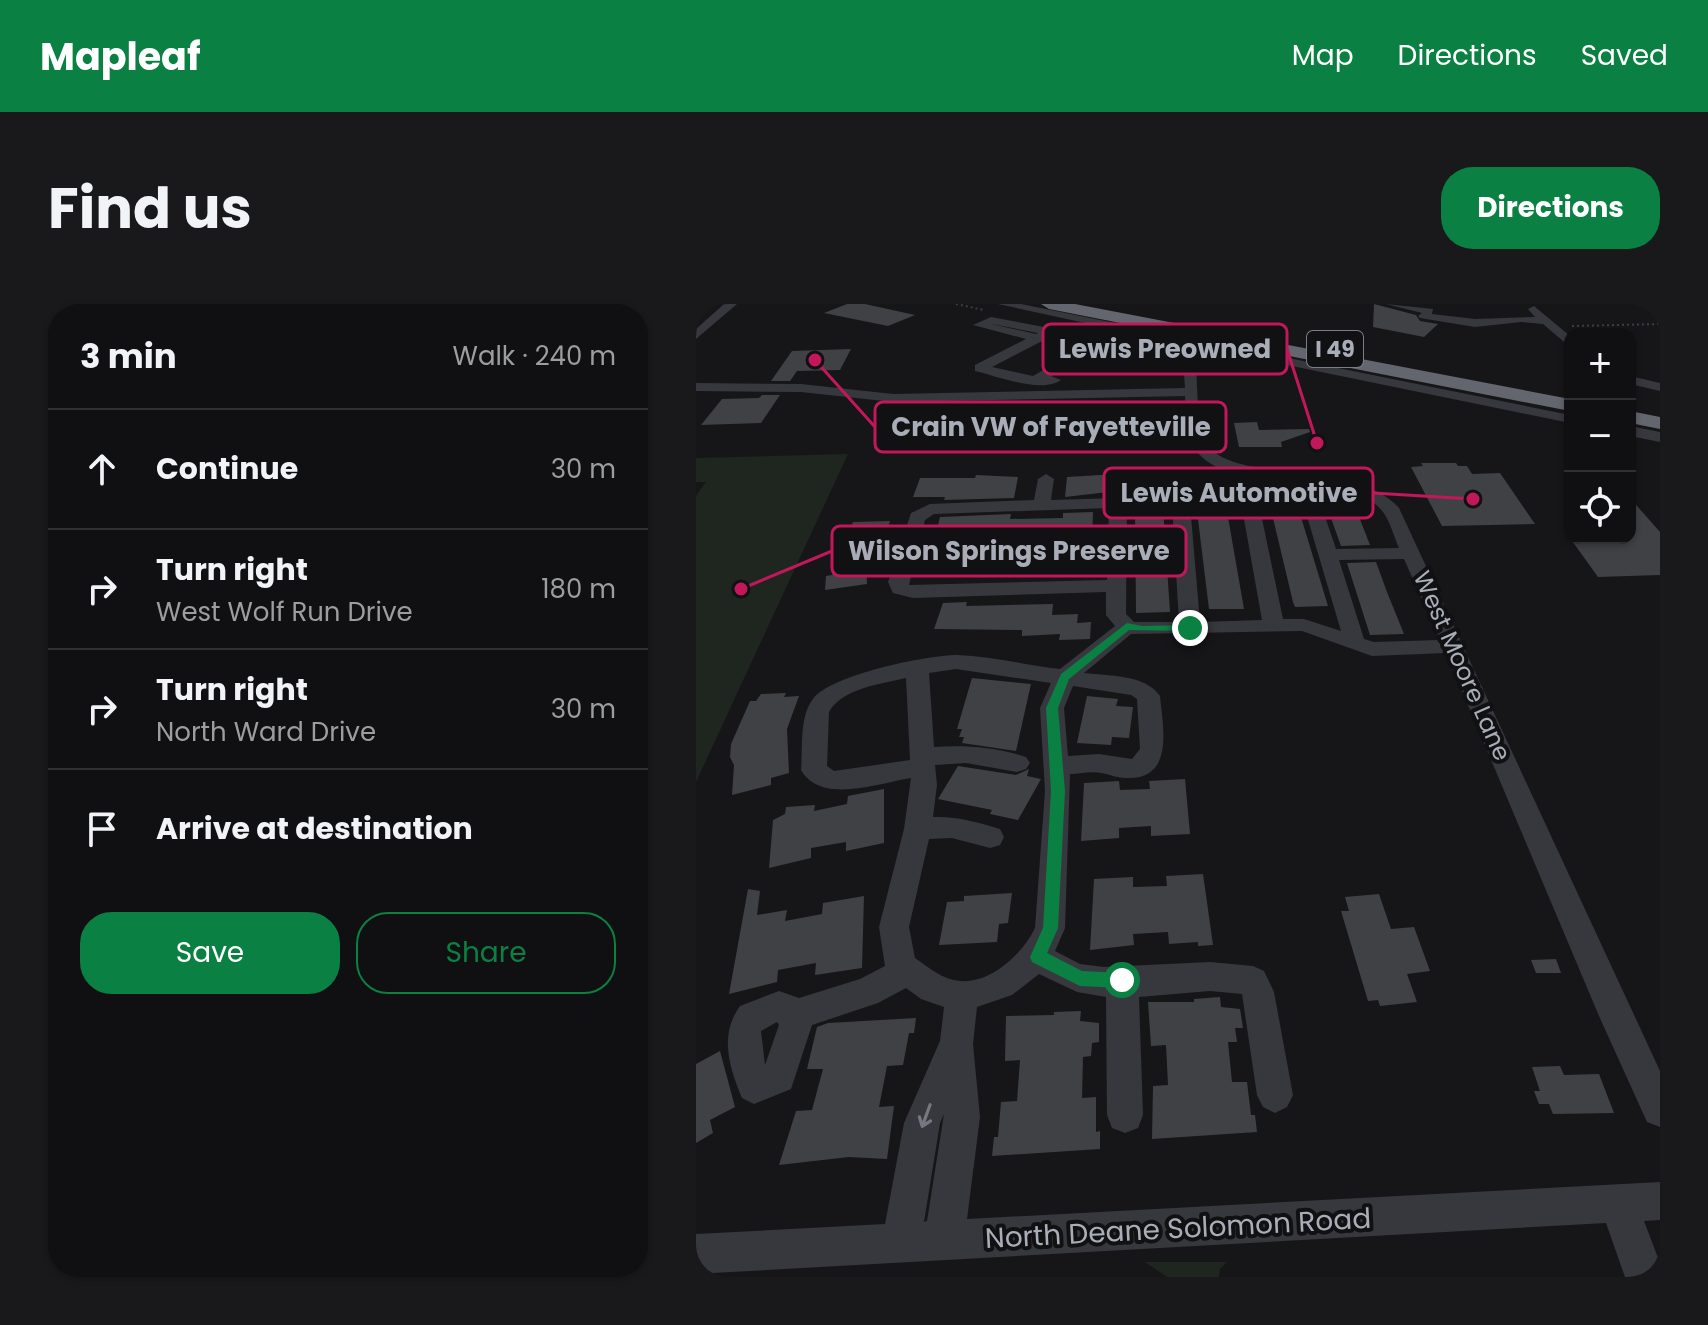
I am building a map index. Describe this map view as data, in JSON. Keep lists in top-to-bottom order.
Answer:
{
  "streets": {
    "highway": ["I 49"],
    "street": ["West Moore Lane", "North Deane Solomon Road"]
  },
  "places": [
    "Crain VW of Fayetteville",
    "Lewis Preowned",
    "Lewis Automotive",
    "Wilson Springs Preserve"
  ],
  "page": {
    "header": "Mapleaf",
    "nav": ["Map", "Directions", "Saved"],
    "title": "Find us",
    "buttons": [
      "Directions",
      ["Save", "Share"]
    ],
    "heading": ["3 min", "Walk · 240 m"],
    "map_buttons": ["+", "−"],
    "list": [
      ["Continue", "30 m"],
      ["Turn right", "West Wolf Run Drive", "180 m"],
      ["Turn right", "North Ward Drive", "30 m"],
      "Arrive at destination"
    ]
  }
}
